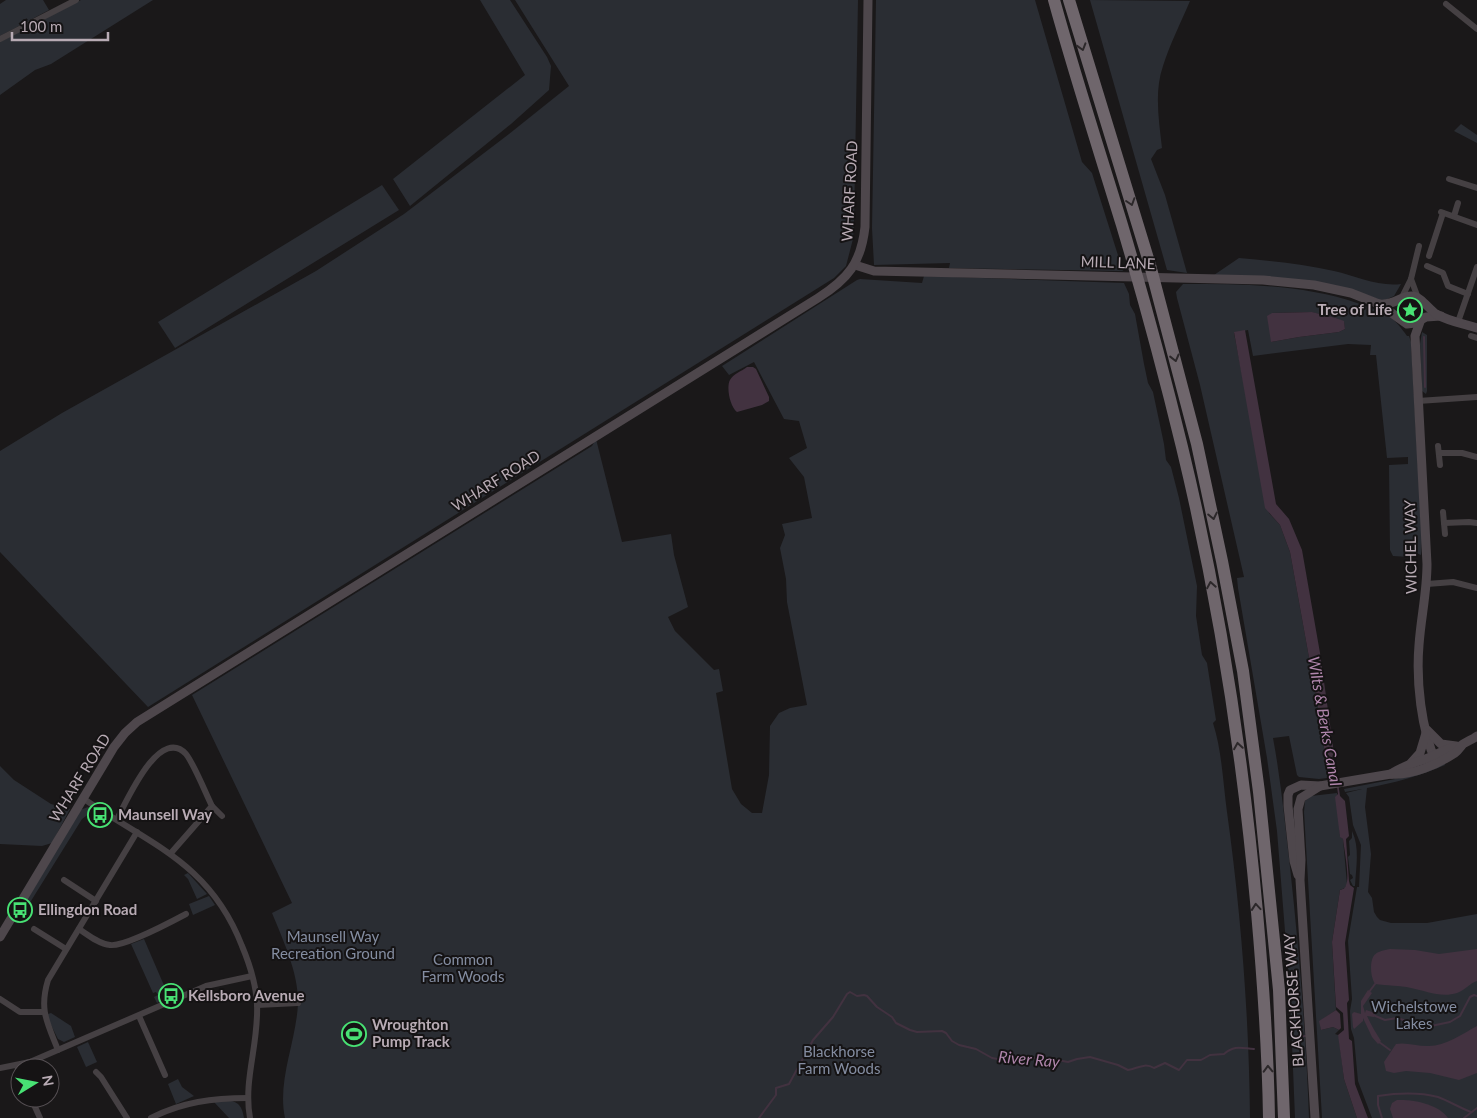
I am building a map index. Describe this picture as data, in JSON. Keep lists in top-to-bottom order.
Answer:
{
  "streets": {
    "main road": [
      "WHARF ROAD",
      "MILL LANE",
      "WICHEL WAY",
      "BLACKHORSE WAY"
    ]
  },
  "crossings": [
    ["WHARF ROAD", "MILL LANE"],
    ["MILL LANE", "WICHEL WAY"]
  ],
  "water": ["Wilts & Berks Canal", "River Ray"],
  "parks": [
    "Maunsell Way Recreation Ground",
    "Common Farm Woods",
    "Wichelstowe Lakes",
    "Blackhorse Farm Woods"
  ],
  "places": {
    "place": ["Tree of Life"],
    "bus stop": ["Maunsell Way", "Ellingdon Road", "Kellsboro Avenue"],
    "sports": ["Wroughton Pump Track"]
  },
  "scale_bar": "100 m",
  "north": "right"
}
